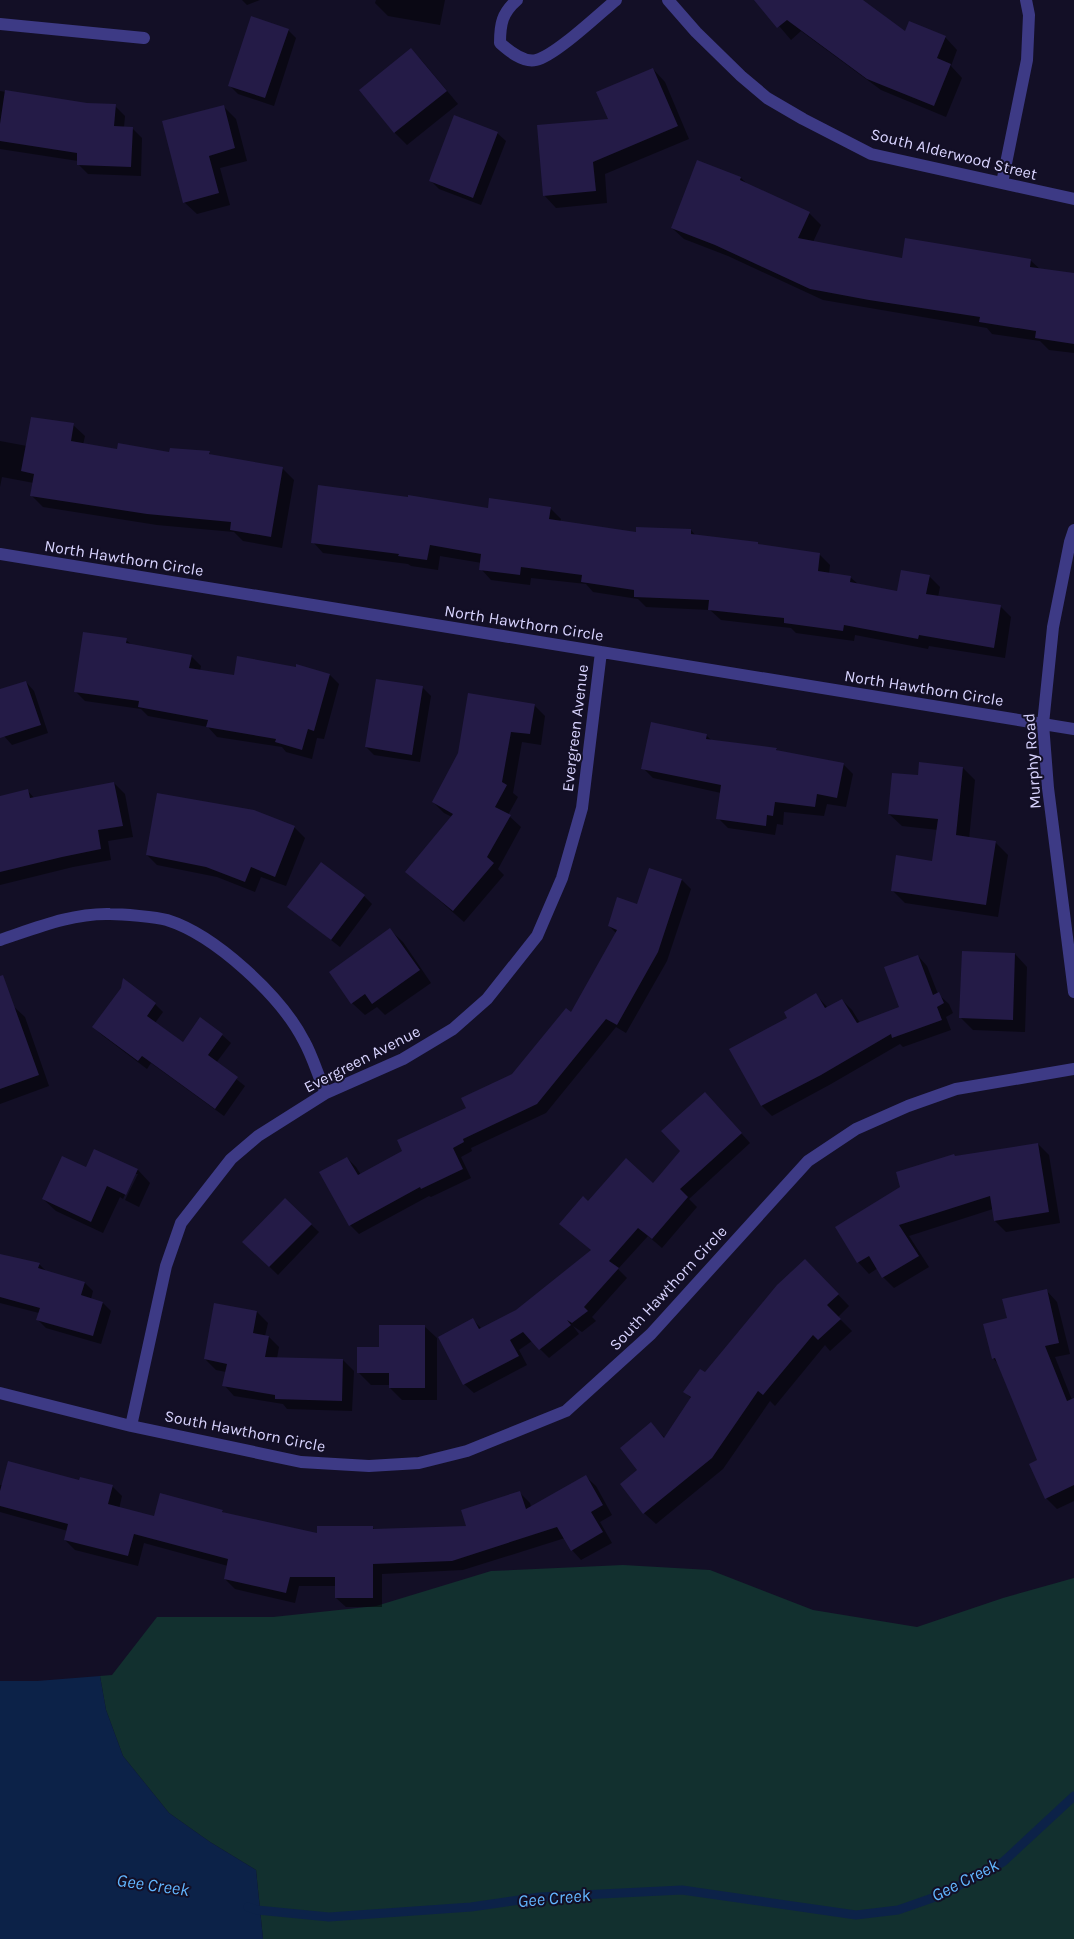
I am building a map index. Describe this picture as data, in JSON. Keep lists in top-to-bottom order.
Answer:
{
  "streets": {
    "street": [
      "South Alderwood Street",
      "North Hawthorn Circle",
      "Evergreen Avenue",
      "Murphy Road",
      "South Hawthorn Circle"
    ]
  },
  "crossings": [
    ["North Hawthorn Circle", "Evergreen Avenue"],
    ["North Hawthorn Circle", "Murphy Road"],
    ["Evergreen Avenue", "South Hawthorn Circle"]
  ],
  "water": ["Gee Creek"]
}
